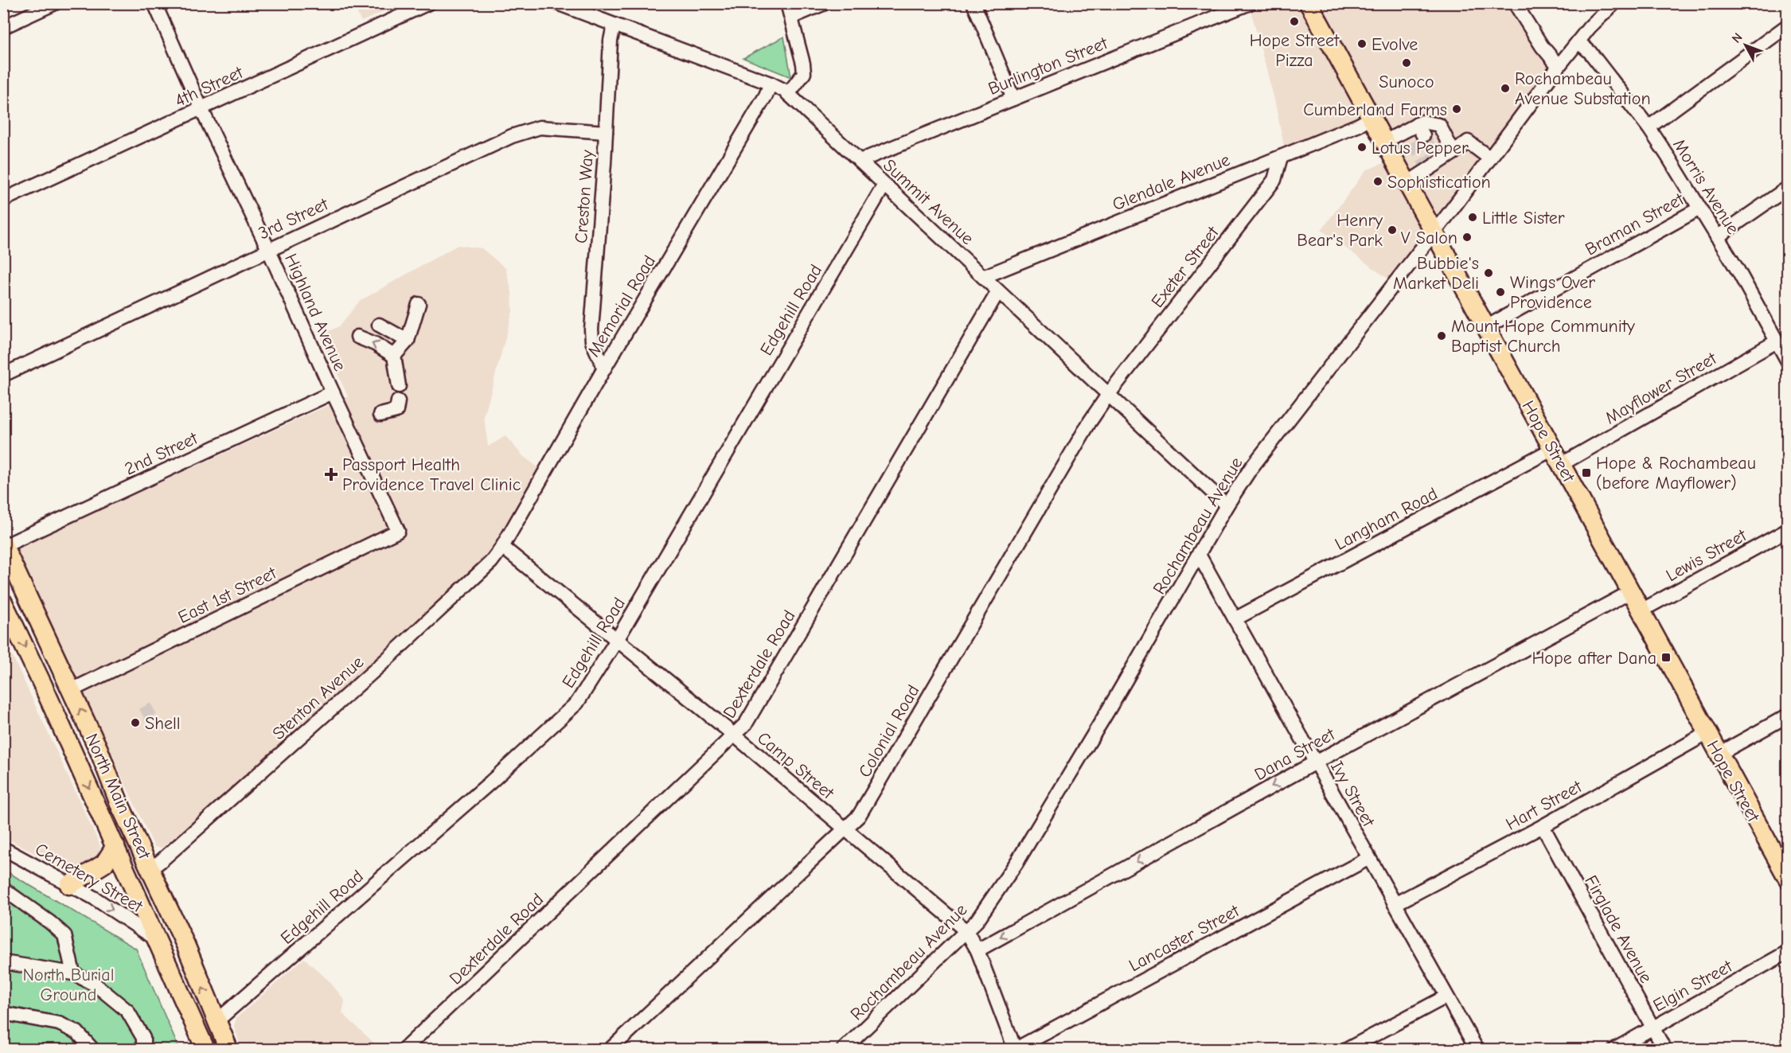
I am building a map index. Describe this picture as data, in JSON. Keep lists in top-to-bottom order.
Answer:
{
  "streets": {
    "main road": ["Hope Street", "North Main Street"],
    "street": [
      "Burlington Street",
      "4th Street",
      "Glendale Avenue",
      "Morris Avenue",
      "Creston Way",
      "Summit Avenue",
      "3rd Street",
      "Braman Street",
      "Exeter Street",
      "Memorial Road",
      "Edgehill Road",
      "Highland Avenue",
      "Mayflower Street",
      "2nd Street",
      "Langham Road",
      "Rochambeau Avenue",
      "Lewis Street",
      "East 1st Street",
      "Dexterdale Road",
      "Stenton Avenue",
      "Colonial Road",
      "Dana Street",
      "Camp Street",
      "Ivy Street",
      "Hart Street",
      "Cemetery Street",
      "Firglade Avenue",
      "Lancaster Street",
      "Elgin Street"
    ]
  },
  "crossings": [
    ["Burlington Street", "Summit Avenue"],
    ["4th Street", "Highland Avenue"],
    ["Glendale Avenue", "Summit Avenue"],
    ["Glendale Avenue", "Exeter Street"],
    ["Glendale Avenue", "Hope Street"],
    ["Morris Avenue", "Braman Street"],
    ["Morris Avenue", "Mayflower Street"],
    ["Morris Avenue", "Rochambeau Avenue"],
    ["Creston Way", "Summit Avenue"],
    ["Creston Way", "3rd Street"],
    ["Creston Way", "Memorial Road"],
    ["Summit Avenue", "Exeter Street"],
    ["Summit Avenue", "Memorial Road"],
    ["Summit Avenue", "Edgehill Road"],
    ["Summit Avenue", "Rochambeau Avenue"],
    ["Summit Avenue", "Dexterdale Road"],
    ["Summit Avenue", "Colonial Road"],
    ["3rd Street", "Highland Avenue"],
    ["Braman Street", "Hope Street"],
    ["Exeter Street", "Colonial Road"],
    ["Memorial Road", "Stenton Avenue"],
    ["Memorial Road", "Camp Street"],
    ["Edgehill Road", "Camp Street"],
    ["Edgehill Road", "North Main Street"],
    ["Highland Avenue", "2nd Street"],
    ["Highland Avenue", "East 1st Street"],
    ["Mayflower Street", "Hope Street"],
    ["Mayflower Street", "Langham Road"],
    ["Hope Street", "Langham Road"],
    ["Hope Street", "Rochambeau Avenue"],
    ["Hope Street", "Lewis Street"],
    ["Hope Street", "Dana Street"],
    ["Hope Street", "Hart Street"],
    ["2nd Street", "North Main Street"],
    ["Langham Road", "Ivy Street"],
    ["Rochambeau Avenue", "Camp Street"],
    ["Rochambeau Avenue", "Ivy Street"],
    ["East 1st Street", "North Main Street"],
    ["Dexterdale Road", "Camp Street"],
    ["Stenton Avenue", "Camp Street"],
    ["Stenton Avenue", "North Main Street"],
    ["Colonial Road", "Camp Street"],
    ["Dana Street", "Camp Street"],
    ["Dana Street", "Ivy Street"],
    ["Camp Street", "Lancaster Street"],
    ["Ivy Street", "Hart Street"],
    ["Ivy Street", "Lancaster Street"],
    ["North Main Street", "Cemetery Street"],
    ["Hart Street", "Firglade Avenue"],
    ["Firglade Avenue", "Elgin Street"]
  ],
  "one_way": ["Dana Street"],
  "parks": ["North Burial Ground"],
  "places": {
    "other": [
      "Hope Street Pizza",
      "Evolve",
      "Sunoco",
      "Rochambeau Avenue Substation",
      "Cumberland Farms",
      "Lotus Pepper",
      "Sophistication",
      "Little Sister",
      "Henry Bear's Park",
      "V Salon",
      "Bubbie's Market Deli",
      "Wings Over Providence",
      "Mount Hope Community Baptist Church",
      "Shell"
    ],
    "transit": ["Hope & Rochambeau (before Mayflower)", "Hope after Dana"],
    "health": ["Passport Health Providence Travel Clinic"]
  },
  "north": "top left"
}
